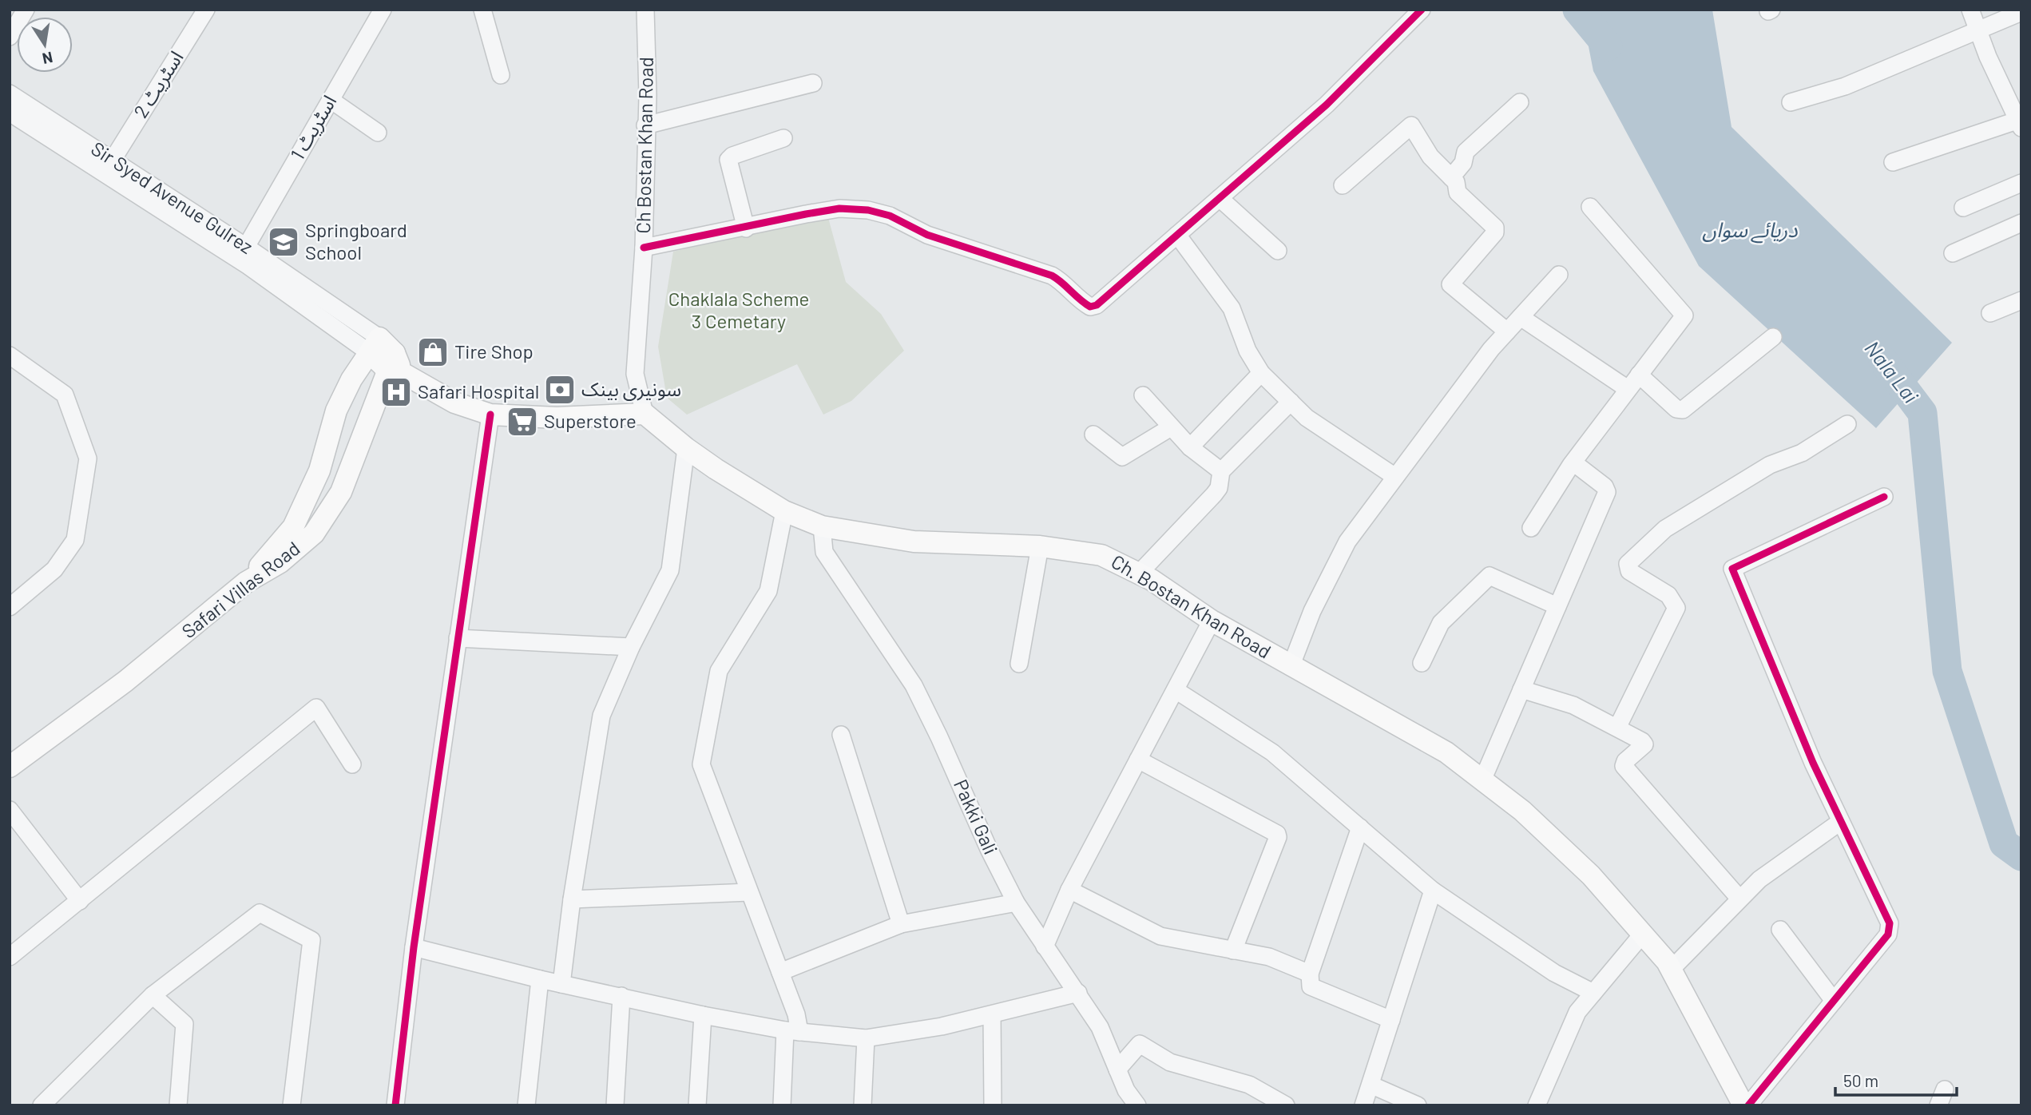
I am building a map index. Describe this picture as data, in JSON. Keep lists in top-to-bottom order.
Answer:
{
  "streets": {
    "main road": ["Sir Syed Avenue Gulrez", "Safari Villas Road", "Ch. Bostan Khan Road"],
    "street": [
      "اسٹریٹ 2",
      "اسٹریٹ 1",
      "Ch Bostan Khan Road",
      "Pakki Gali"
    ]
  },
  "crossings": [
    ["اسٹریٹ 2", "Sir Syed Avenue Gulrez"],
    ["اسٹریٹ 1", "Sir Syed Avenue Gulrez"],
    ["Ch Bostan Khan Road", "Sir Syed Avenue Gulrez"],
    ["Ch Bostan Khan Road", "Ch. Bostan Khan Road"],
    ["Sir Syed Avenue Gulrez", "Safari Villas Road"],
    ["Sir Syed Avenue Gulrez", "Ch. Bostan Khan Road"],
    ["Ch. Bostan Khan Road", "Pakki Gali"]
  ],
  "water": ["دریائے سواں", "Nala Lai"],
  "parks": ["Chaklala Scheme 3 Cemetary"],
  "places": {
    "school or university": ["Springboard School"],
    "shop": ["Tire Shop"],
    "bank": ["سونیری بینک"],
    "hospital": ["Safari Hospital"],
    "supermarket": ["Superstore"]
  },
  "scale_bar": "50 m",
  "north": "bottom"
}
